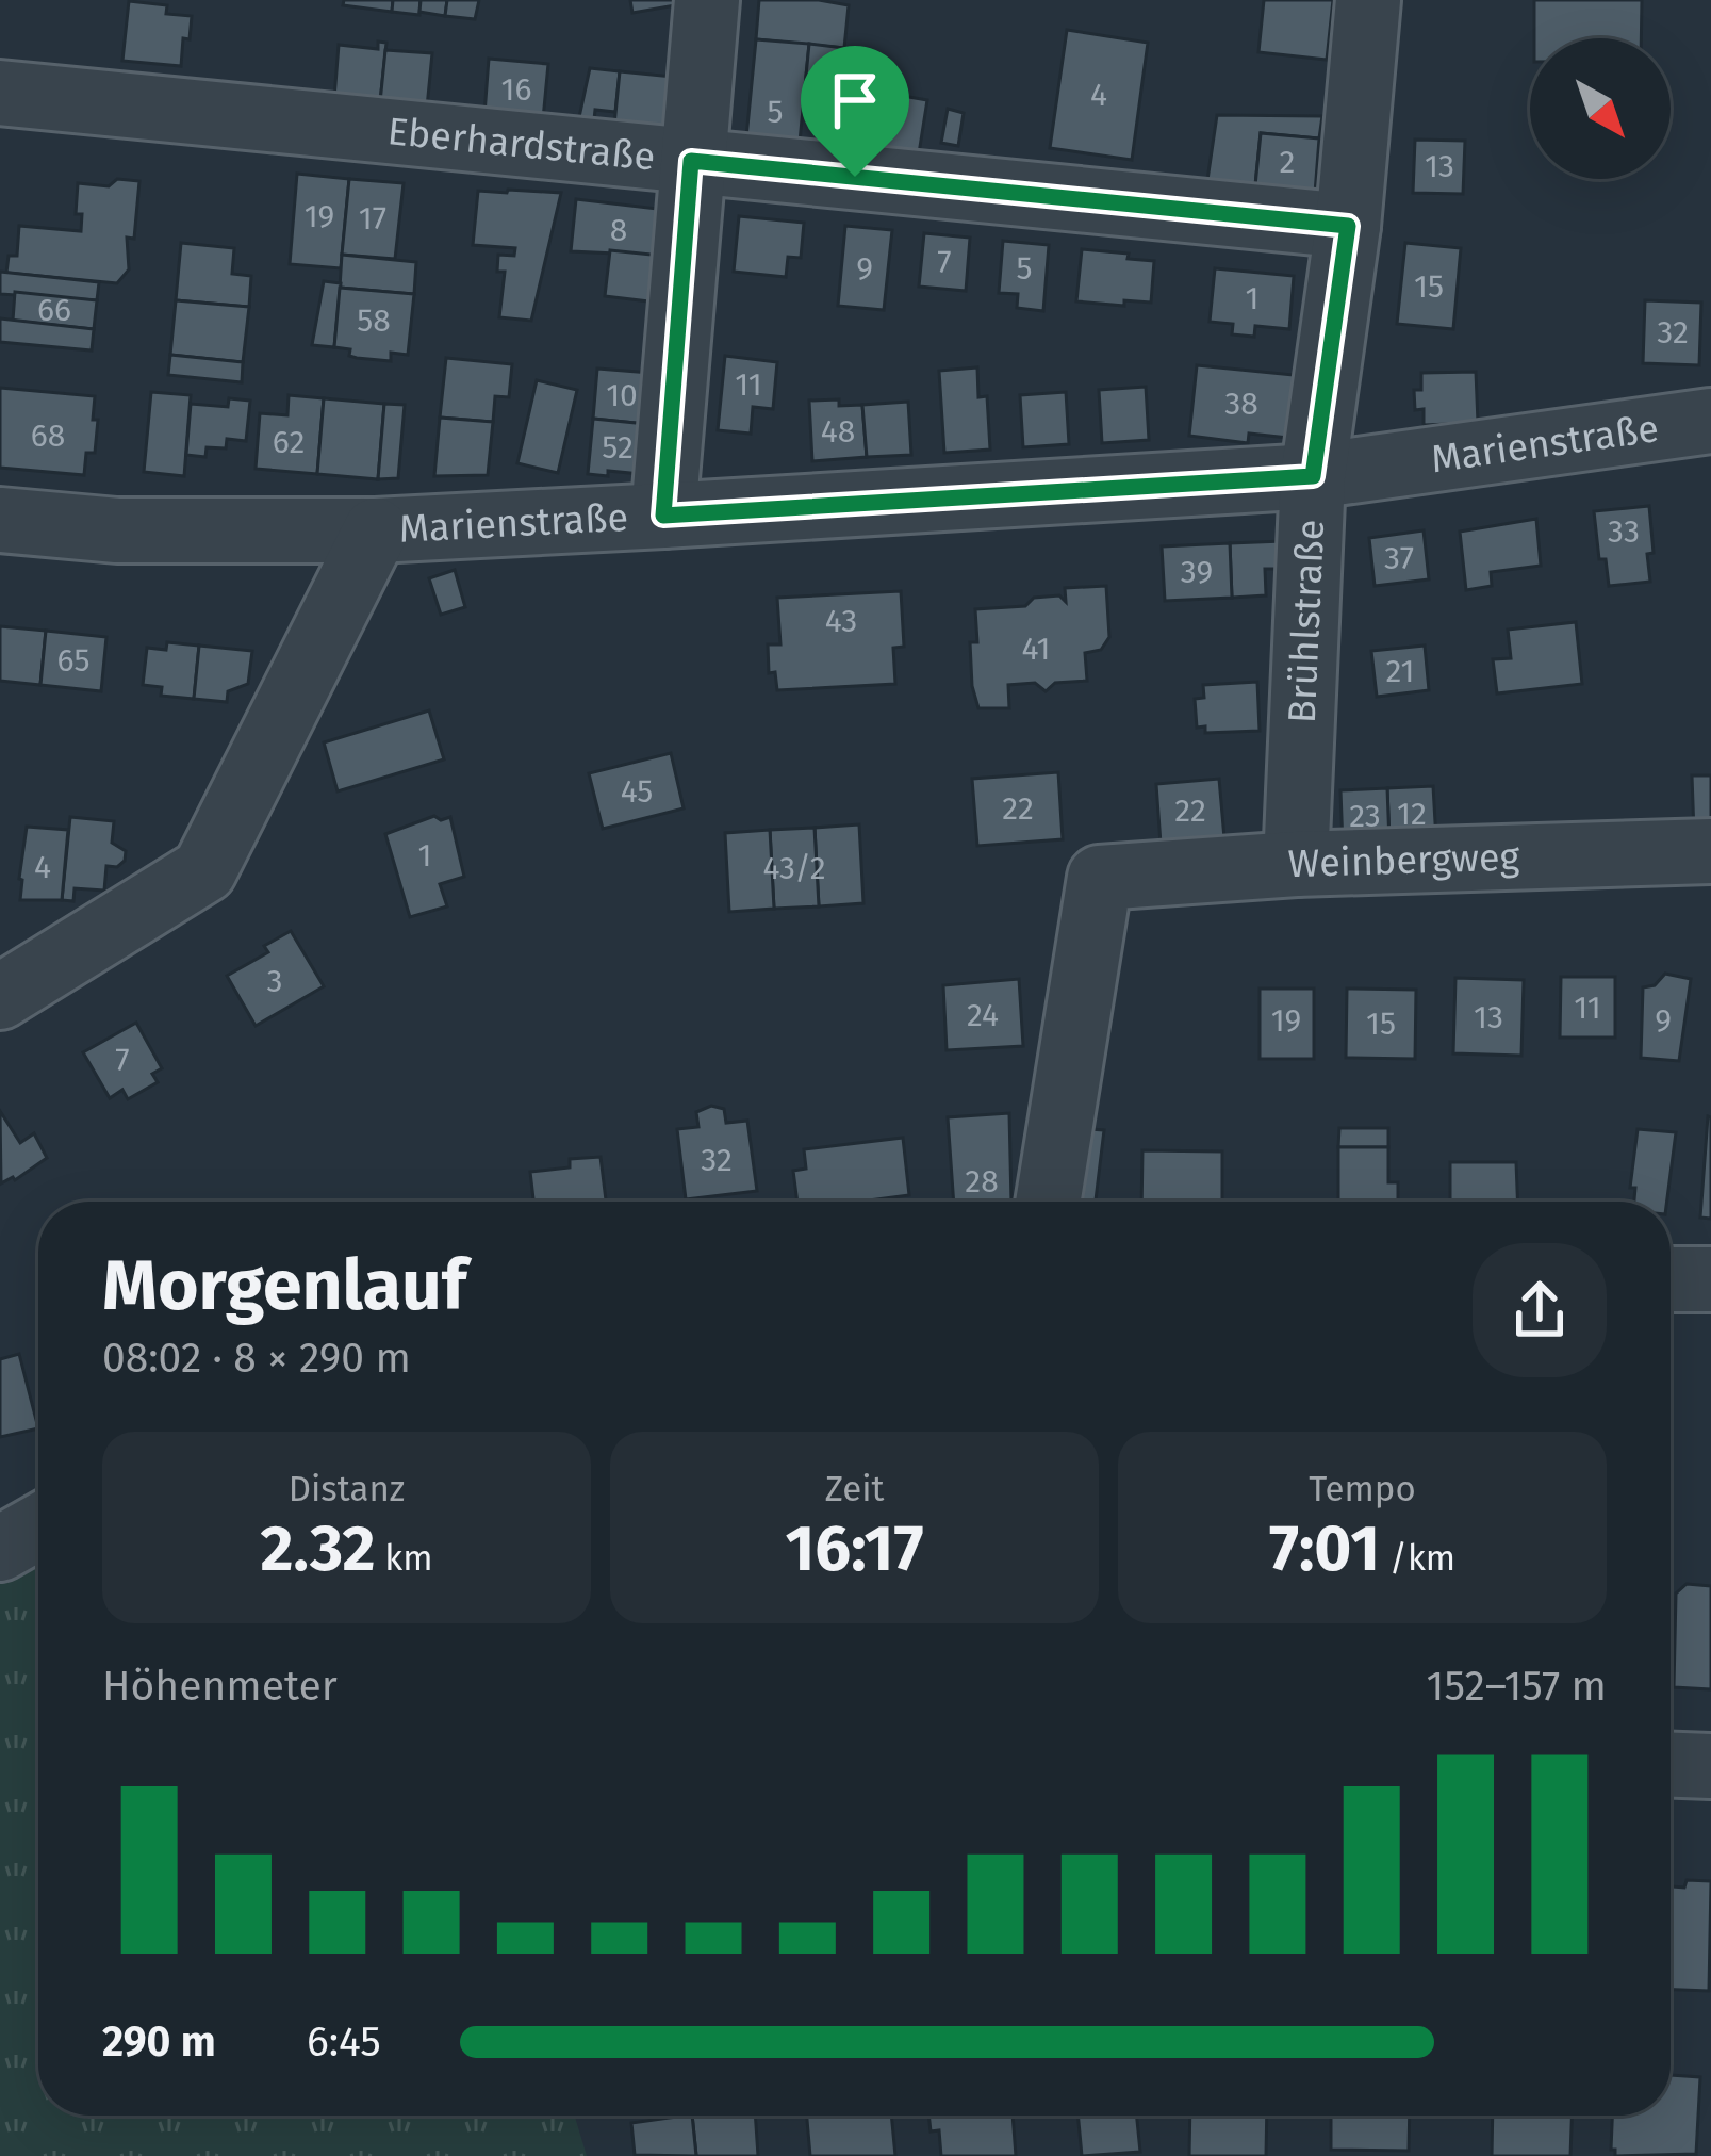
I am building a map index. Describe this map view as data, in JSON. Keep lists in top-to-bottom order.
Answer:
{
  "streets": {
    "street": [
      "Eberhardstraße",
      "Marienstraße",
      "Brühlstraße",
      "Weinbergweg"
    ]
  },
  "crossings": [
    ["Eberhardstraße", "Brühlstraße"],
    ["Marienstraße", "Brühlstraße"],
    ["Brühlstraße", "Weinbergweg"]
  ],
  "house_numbers": [
    "16",
    "4",
    "5",
    "2",
    "13",
    "19",
    "17",
    "8",
    "7",
    "9",
    "5",
    "15",
    "1",
    "66",
    "58",
    "32",
    "11",
    "10",
    "38",
    "48",
    "68",
    "62",
    "52",
    "33",
    "37",
    "39",
    "43",
    "41",
    "65",
    "21",
    "45",
    "22",
    "22",
    "12",
    "23",
    "1",
    "4",
    "43/2",
    "3",
    "11",
    "24",
    "13",
    "19",
    "9",
    "15",
    "7",
    "32",
    "28"
  ],
  "north": "bottom right",
  "page": {
    "heading": ["Morgenlauf", "08:02 · 8 × 290 m"],
    "stats": [
      ["Distanz", "2.32 km"],
      ["Zeit", "16:17"],
      ["Tempo", "7:01 /km"]
    ],
    "chart": ["Höhenmeter", "152–157 m"],
    "list": [
      {
        "name": "290 m",
        "note": "6:45"
      }
    ]
  }
}
